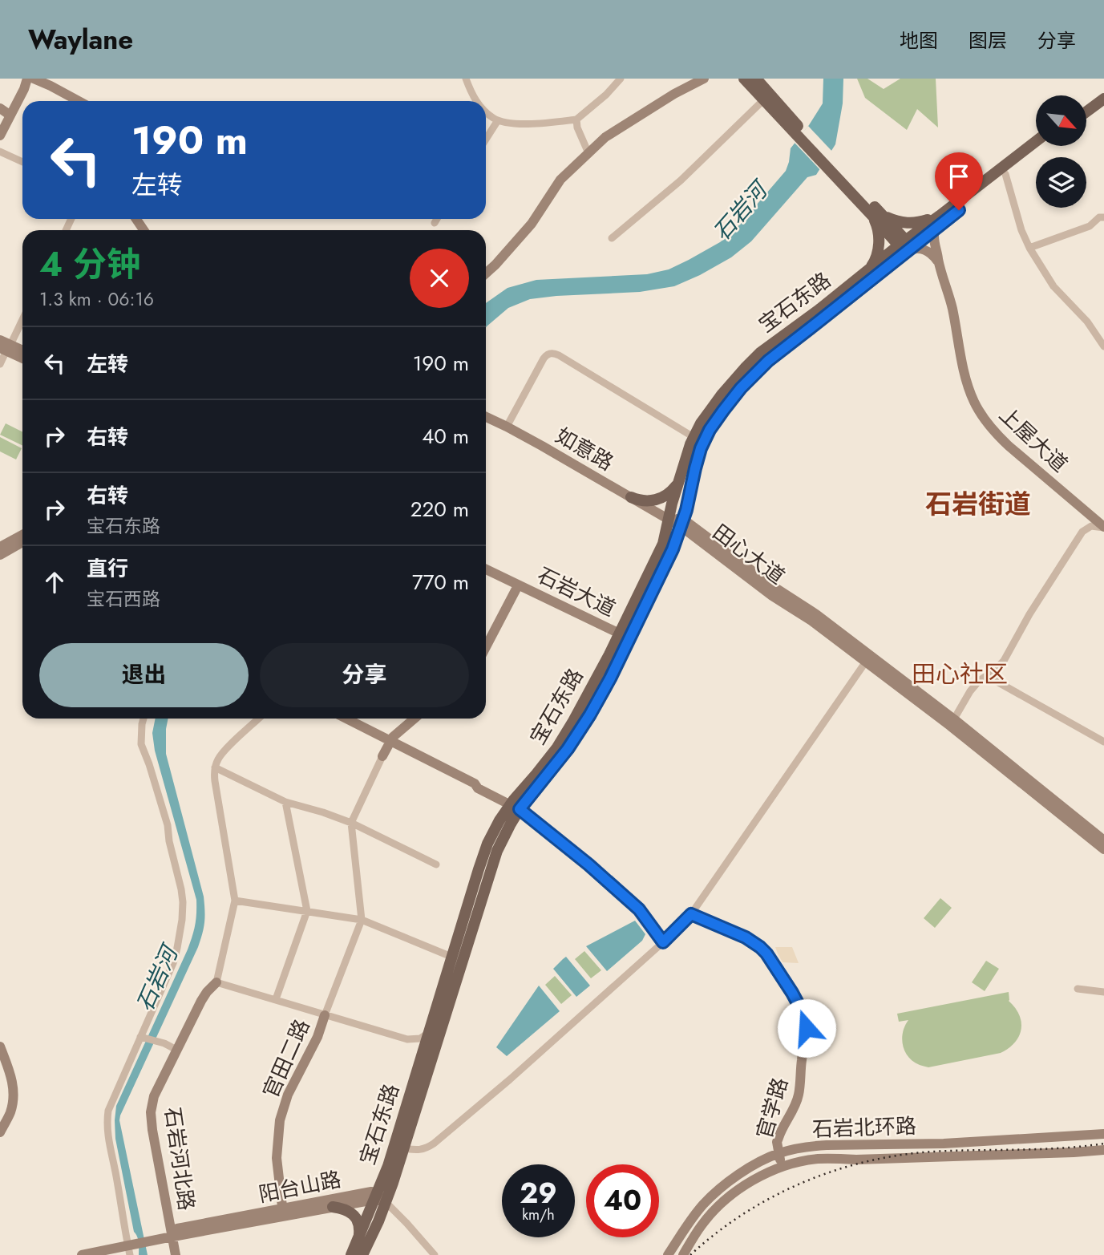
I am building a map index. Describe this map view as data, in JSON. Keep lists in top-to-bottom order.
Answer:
{
  "streets": {
    "main road": ["宝石东路"],
    "street": [
      "上屋大道",
      "如意路",
      "田心大道",
      "石岩大道",
      "官田二路",
      "官学路",
      "石岩北环路",
      "石岩河北路",
      "阳台山路"
    ]
  },
  "crossings": [
    ["宝石东路", "如意路"],
    ["宝石东路", "田心大道"],
    ["宝石东路", "石岩大道"],
    ["宝石东路", "阳台山路"],
    ["如意路", "田心大道"],
    ["官田二路", "阳台山路"],
    ["官学路", "石岩北环路"],
    ["石岩河北路", "阳台山路"]
  ],
  "districts": ["石岩街道", "田心社区"],
  "water": ["石岩河"],
  "north": "bottom right",
  "page": {
    "header": "Waylane",
    "nav": ["地图", "图层", "分享"],
    "turn": ["190 m", "左转"],
    "heading": ["4 分钟", "1.3 km · 06:16"],
    "list": [
      {
        "name": "左转",
        "value": "190 m"
      },
      {
        "name": "右转",
        "value": "40 m"
      },
      {
        "name": "右转",
        "note": "宝石东路",
        "value": "220 m"
      },
      {
        "name": "直行",
        "note": "宝石西路",
        "value": "770 m"
      }
    ],
    "buttons": ["退出", "分享"],
    "speed": "29 km/h",
    "limit": "40"
  }
}
